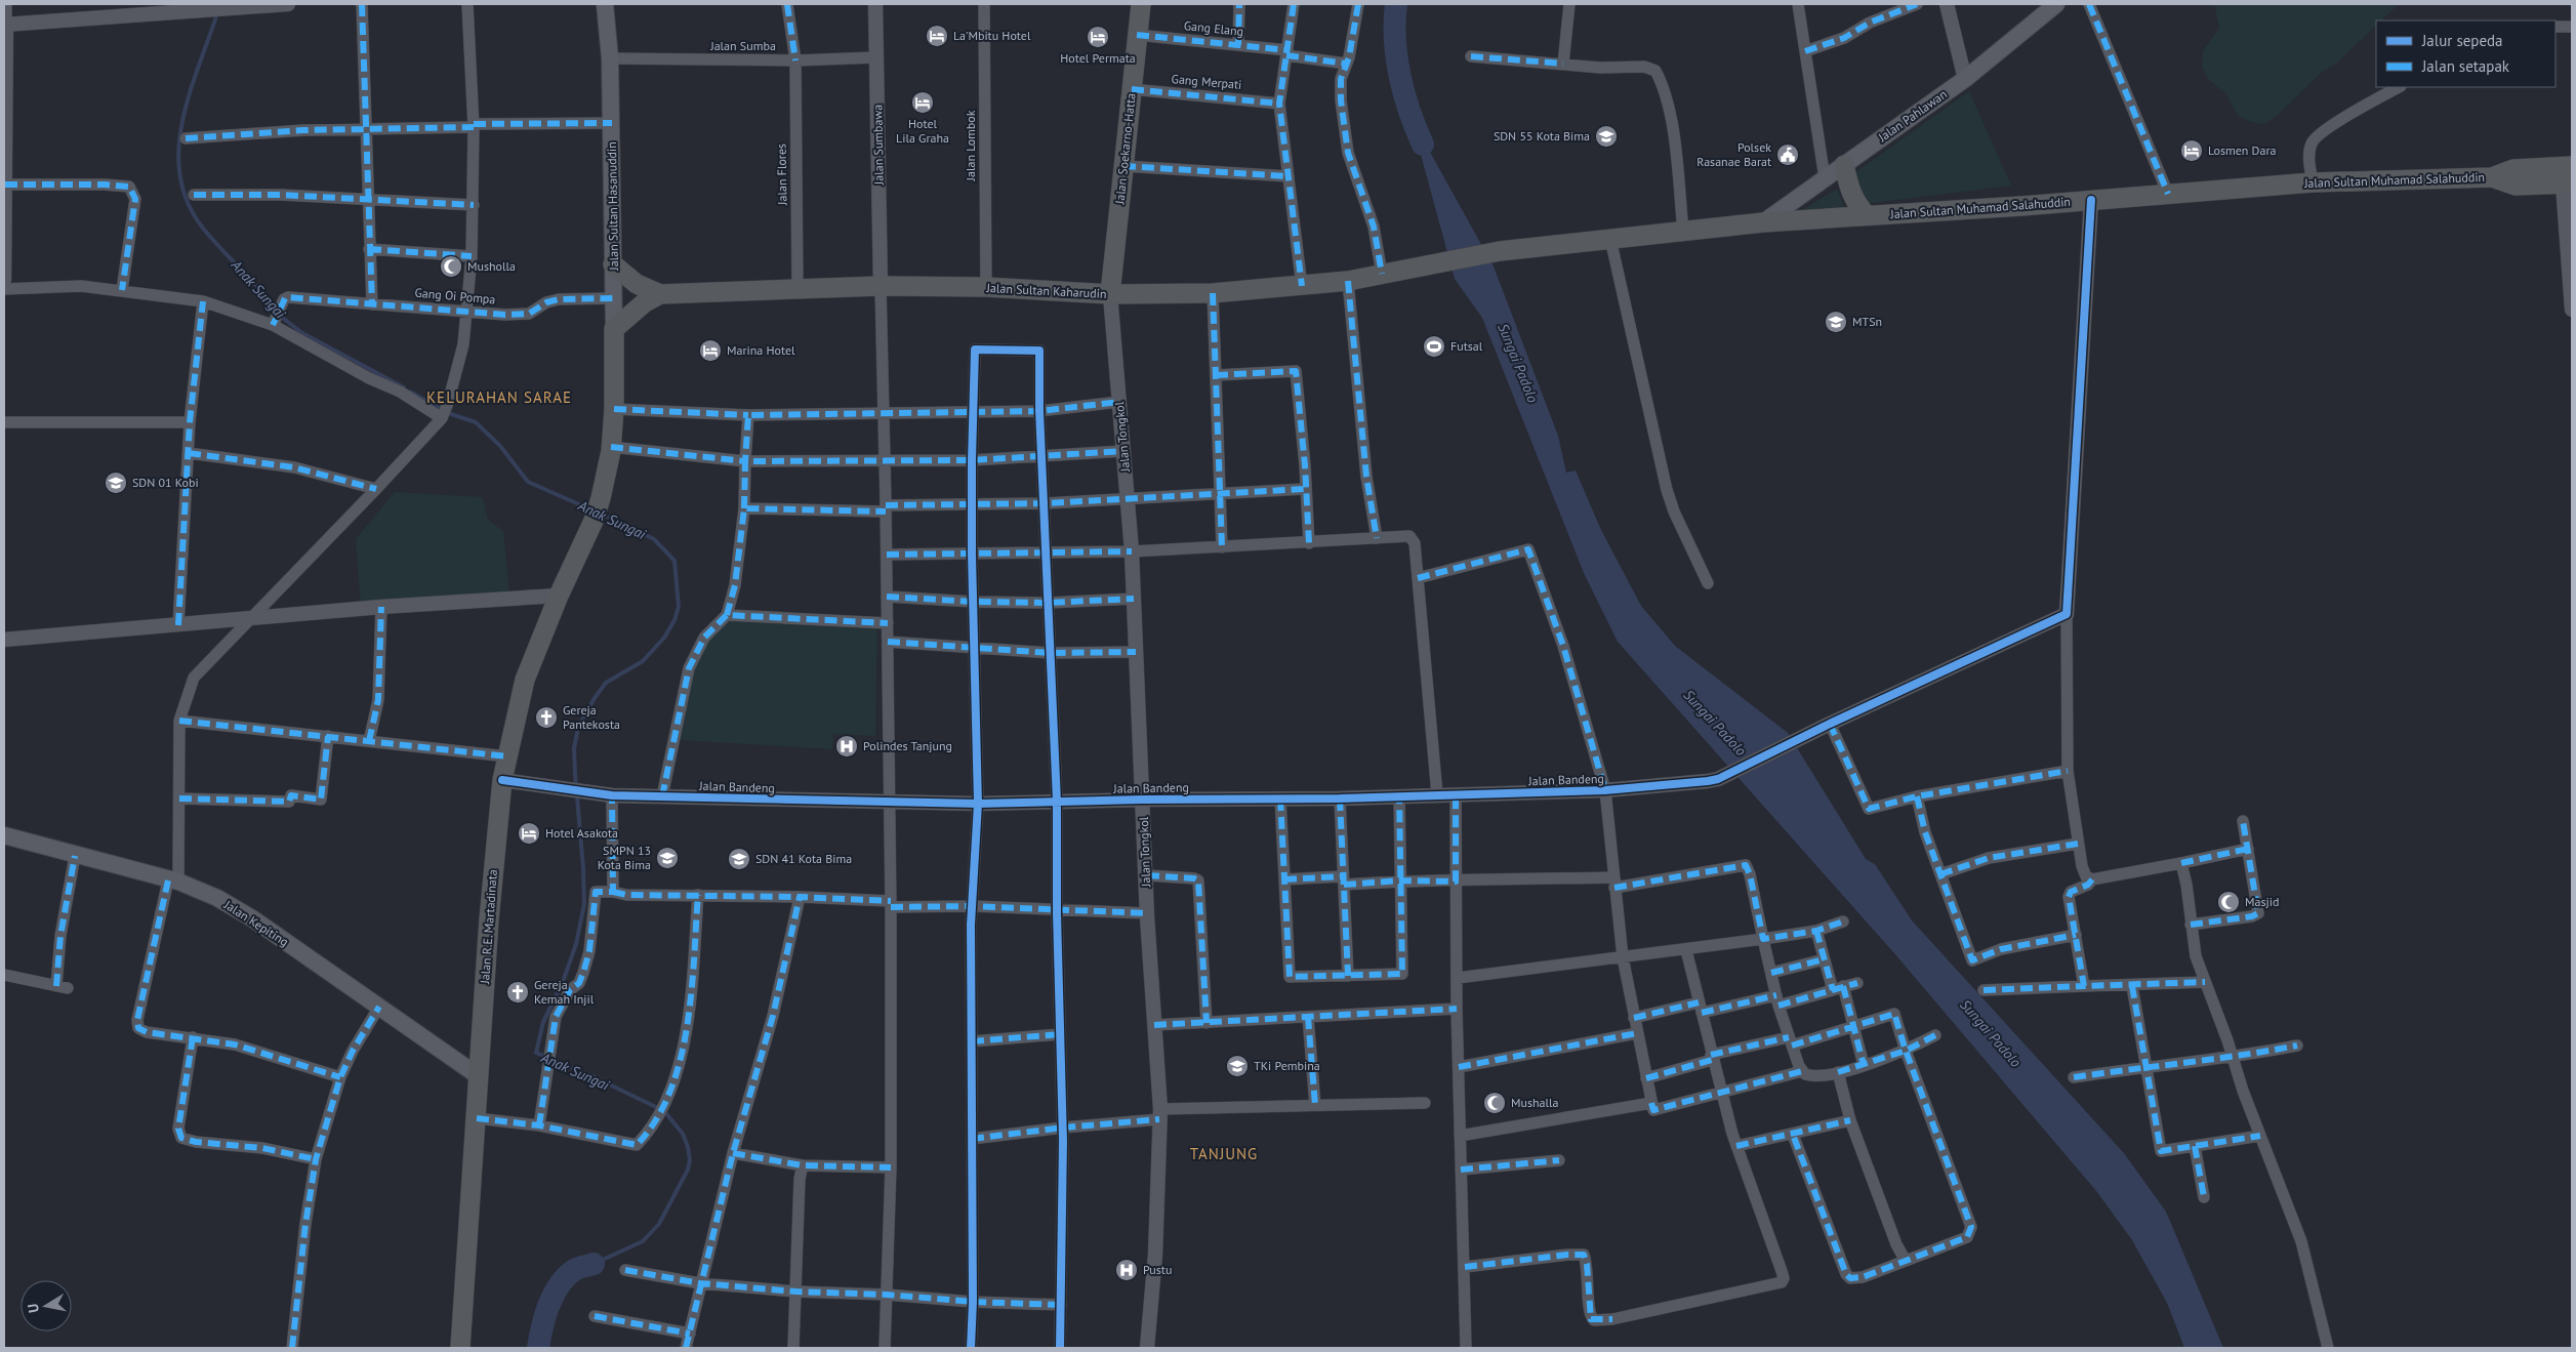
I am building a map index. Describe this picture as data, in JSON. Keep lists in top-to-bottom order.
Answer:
{
  "streets": {
    "highway": [
      "Jalan Soekarno-Hatta",
      "Jalan Sultan Muhamad Salahuddin",
      "Jalan Sultan Hasanuddin",
      "Jalan Sultan Kaharudin",
      "Jalan R.E. Martadinata"
    ],
    "main road": ["Jalan Pahlawan", "Jalan Kepiting"],
    "street": [
      "Gang Elang",
      "Jalan Sumba",
      "Gang Merpati",
      "Jalan Sumbawa",
      "Jalan Lombok",
      "Jalan Flores",
      "Gang Oi Pompa",
      "Jalan Tongkol",
      "Jalan Bandeng"
    ]
  },
  "crossings": [
    ["Gang Elang", "Jalan Soekarno-Hatta"],
    ["Jalan Sumba", "Jalan Sumbawa"],
    ["Jalan Sumba", "Jalan Flores"],
    ["Jalan Sumba", "Jalan Sultan Hasanuddin"],
    ["Gang Merpati", "Jalan Soekarno-Hatta"],
    ["Jalan Pahlawan", "Jalan Sultan Muhamad Salahuddin"],
    ["Jalan Sumbawa", "Jalan Sultan Kaharudin"],
    ["Jalan Lombok", "Jalan Sultan Kaharudin"],
    ["Jalan Soekarno-Hatta", "Jalan Sultan Kaharudin"],
    ["Jalan Soekarno-Hatta", "Jalan Tongkol"],
    ["Jalan Flores", "Jalan Sultan Kaharudin"],
    ["Jalan Sultan Muhamad Salahuddin", "Jalan Sultan Kaharudin"],
    ["Jalan Sultan Hasanuddin", "Jalan Sultan Kaharudin"],
    ["Jalan Sultan Hasanuddin", "Gang Oi Pompa"],
    ["Jalan Sultan Hasanuddin", "Jalan R.E. Martadinata"],
    ["Jalan Sultan Kaharudin", "Jalan Tongkol"],
    ["Jalan Tongkol", "Jalan Bandeng"],
    ["Jalan Bandeng", "Jalan R.E. Martadinata"],
    ["Jalan Kepiting", "Jalan R.E. Martadinata"]
  ],
  "districts": ["KELURAHAN SARAE", "TANJUNG"],
  "water": ["Anak Sungai", "Sungai Padolo"],
  "places": {
    "hotel": [
      "La'Mbitu Hotel",
      "Hotel Permata",
      "Hotel Lila Graha",
      "Losmen Dara",
      "Marina Hotel",
      "Hotel Asakota"
    ],
    "school or university": [
      "SDN 55 Kota Bima",
      "MTSn",
      "SDN 01 Kobi",
      "SMPN 13 Kota Bima",
      "SDN 41 Kota Bima",
      "TKi Pembina"
    ],
    "public building": ["Polsek Rasanae Barat"],
    "mosque": ["Musholla", "Masjid", "Mushalla"],
    "sports": ["Futsal"],
    "church": ["Gereja Pantekosta", "Gereja Kemah Injil"],
    "hospital": ["Polindes Tanjung", "Pustu"]
  },
  "legend": ["Jalur sepeda", "Jalan setapak"],
  "north": "left"
}
